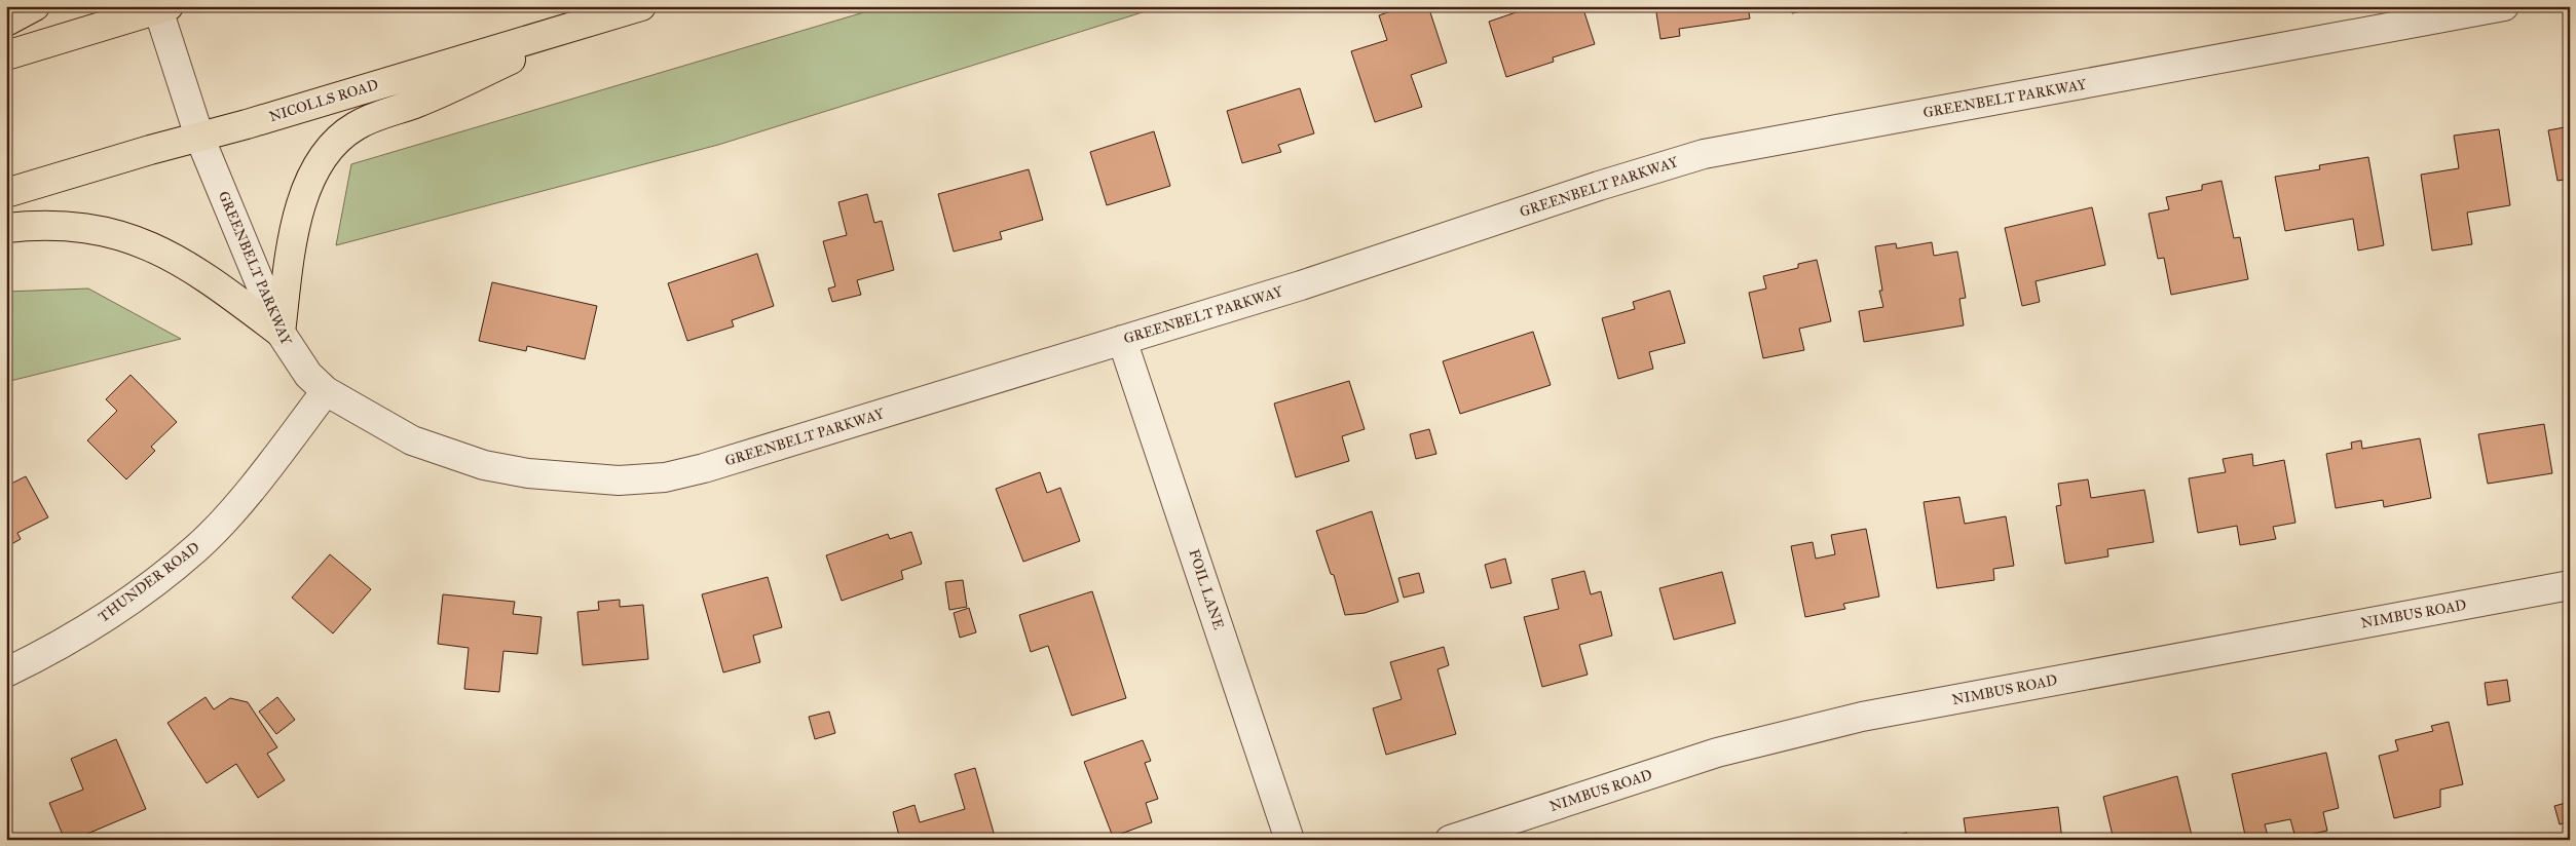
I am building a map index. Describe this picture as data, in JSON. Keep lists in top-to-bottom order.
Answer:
{
  "streets": {
    "highway": ["NICOLLS ROAD"],
    "street": [
      "GREENBELT PARKWAY",
      "THUNDER ROAD",
      "FOIL LANE",
      "NIMBUS ROAD"
    ]
  },
  "crossings": [
    ["GREENBELT PARKWAY", "NICOLLS ROAD"],
    ["GREENBELT PARKWAY", "THUNDER ROAD"],
    ["GREENBELT PARKWAY", "FOIL LANE"]
  ]
}
